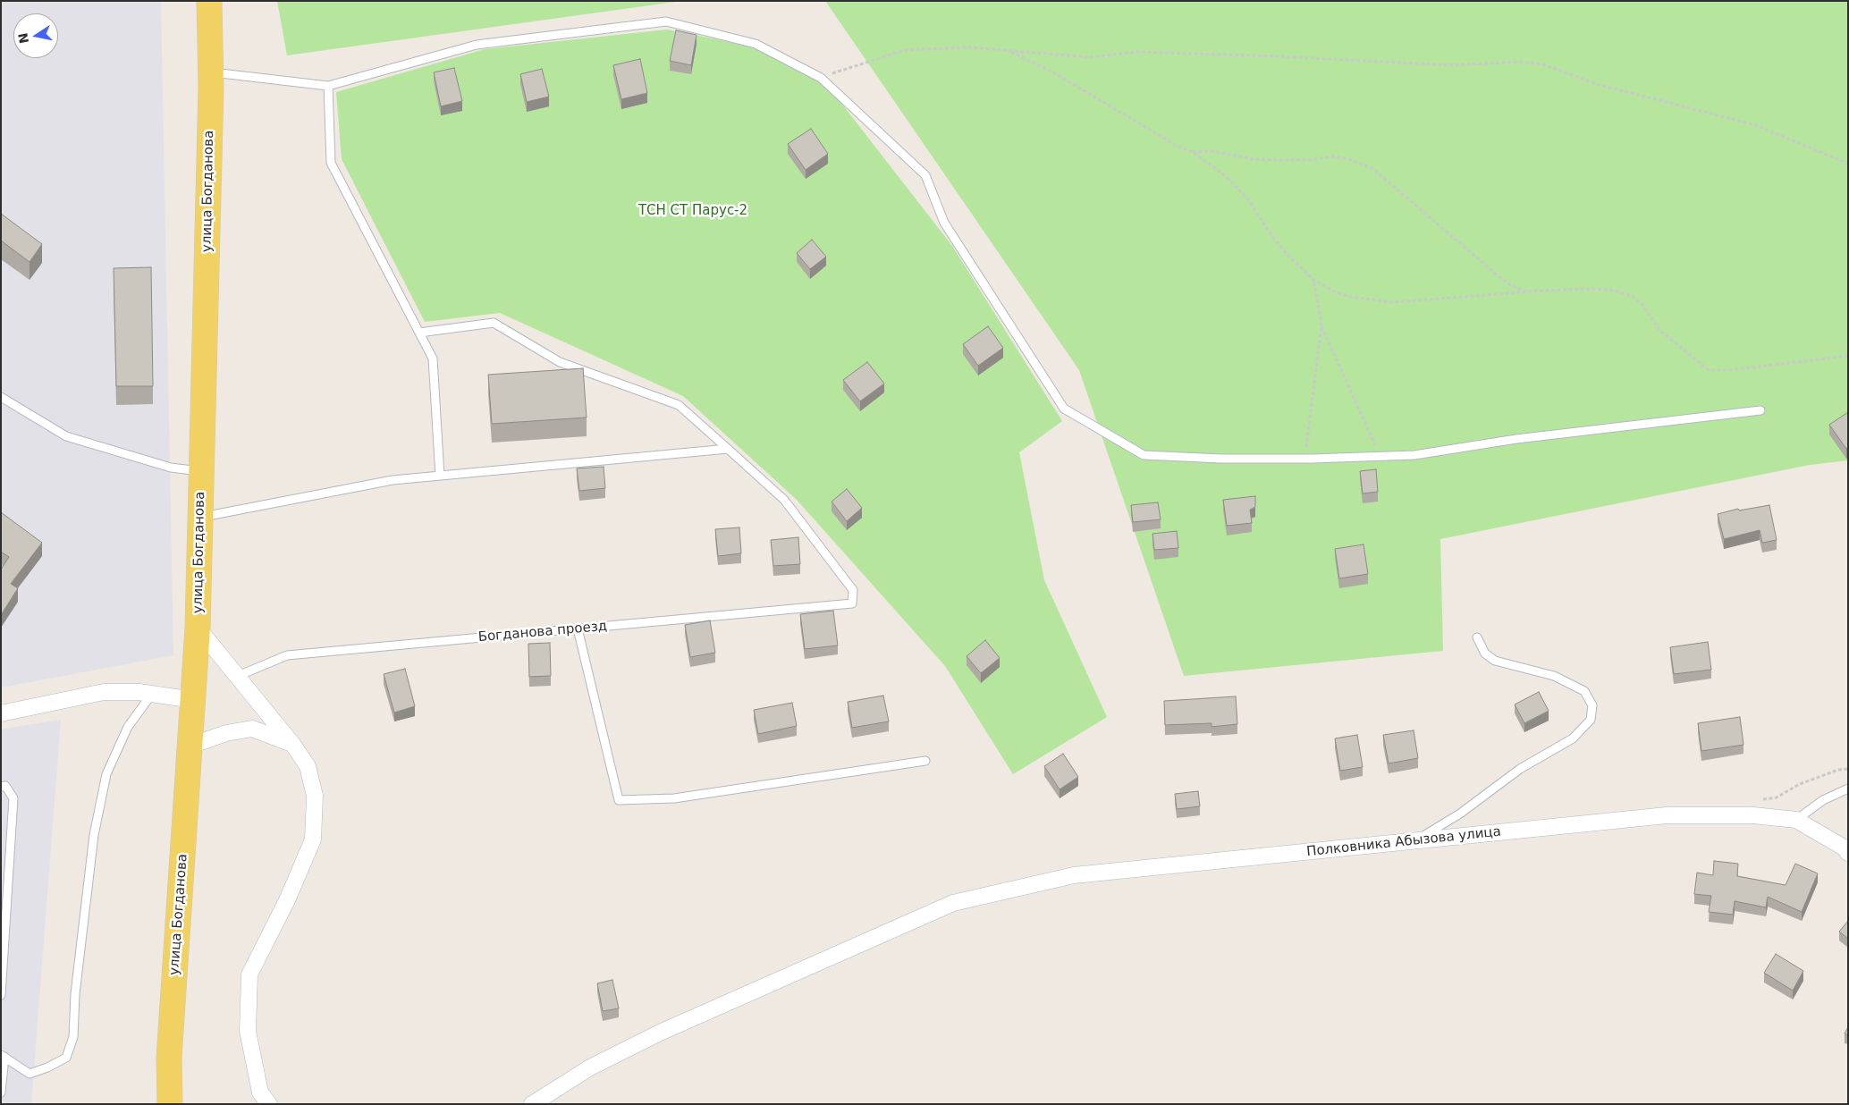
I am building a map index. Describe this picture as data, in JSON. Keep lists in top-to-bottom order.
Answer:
{
  "streets": {
    "main road": ["улица Богданова"],
    "street": ["Полковника Абызова улица"],
    "lane": ["Богданова проезд"]
  },
  "parks": ["ТСН СТ Парус-2"],
  "north": "left"
}
